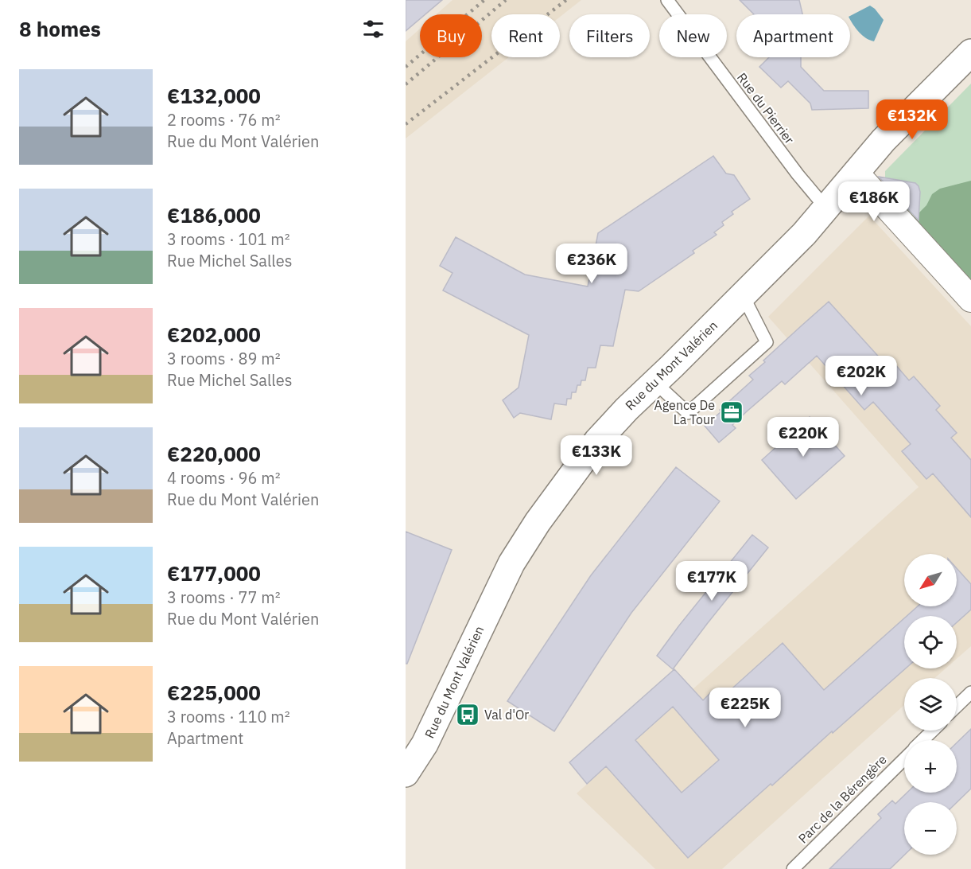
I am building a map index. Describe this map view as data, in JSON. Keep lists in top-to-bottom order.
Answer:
{
  "streets": {
    "main road": ["Rue du Mont Valérien"],
    "lane": ["Rue du Pierrier", "Parc de la Bérengère"]
  },
  "crossings": [
    ["Rue du Pierrier", "Rue du Mont Valérien"]
  ],
  "places": {
    "office": ["Agence De La Tour"],
    "bus stop": ["Val d'Or"]
  },
  "north": "bottom left",
  "page": {
    "heading": "8 homes",
    "chip": [
      "Buy",
      "Rent",
      "Filters",
      "New",
      "Apartment"
    ],
    "list": [
      {
        "name": "€132,000",
        "note": "2 rooms · 76 m² · Rue du Mont Valérien"
      },
      {
        "name": "€186,000",
        "note": "3 rooms · 101 m² · Rue Michel Salles"
      },
      {
        "name": "€202,000",
        "note": "3 rooms · 89 m² · Rue Michel Salles"
      },
      {
        "name": "€220,000",
        "note": "4 rooms · 96 m² · Rue du Mont Valérien"
      },
      {
        "name": "€177,000",
        "note": "3 rooms · 77 m² · Rue du Mont Valérien"
      },
      {
        "name": "€225,000",
        "note": "3 rooms · 110 m² · Apartment"
      }
    ],
    "price": [
      "€132K",
      "€186K",
      "€236K",
      "€202K",
      "€220K",
      "€133K",
      "€177K",
      "€225K"
    ],
    "map_buttons": ["+", "−"]
  }
}
